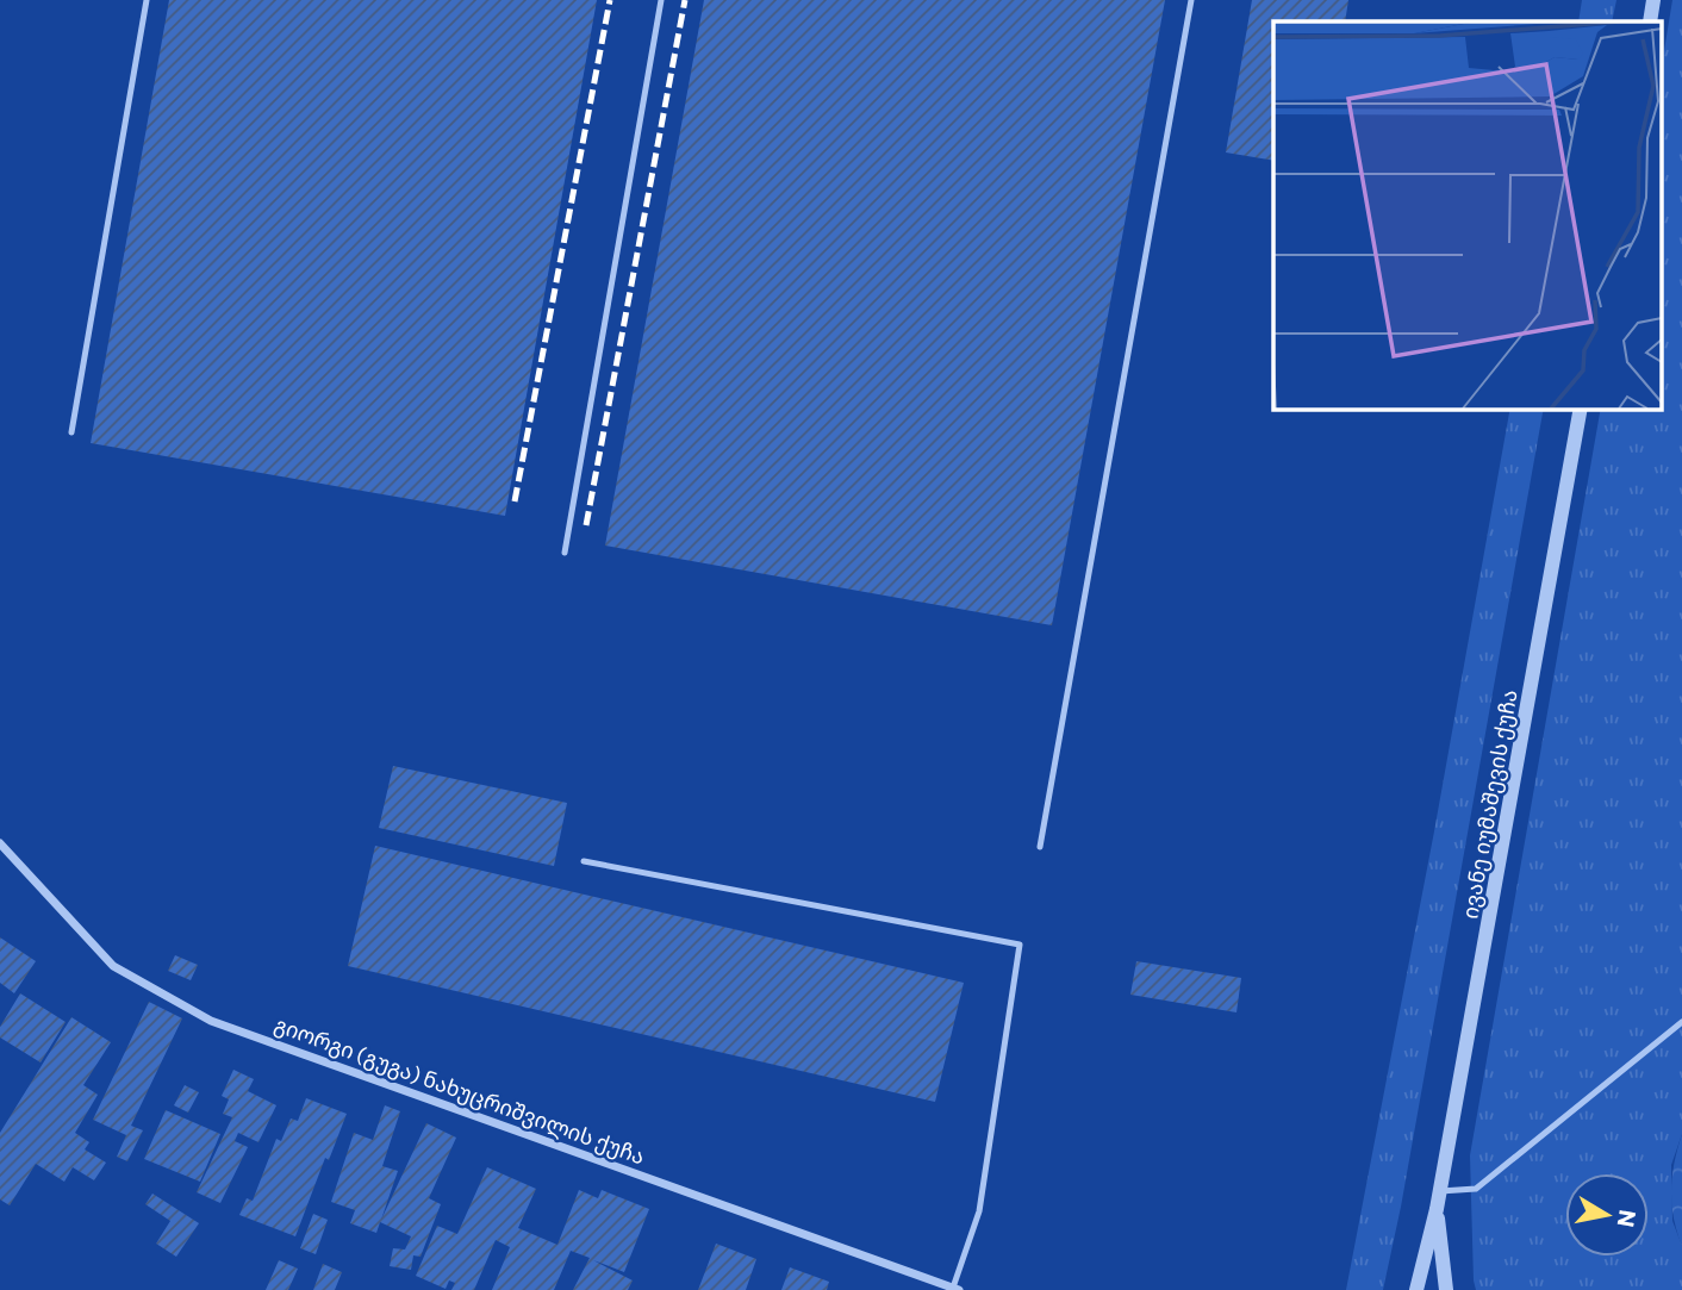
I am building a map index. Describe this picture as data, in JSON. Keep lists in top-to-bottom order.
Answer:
{
  "streets": {
    "street": ["ივანე იუმაშევის ქუჩა", "გიორგი (გუგა) ნახუცრიშვილის ქუჩა"]
  },
  "north": "right"
}
